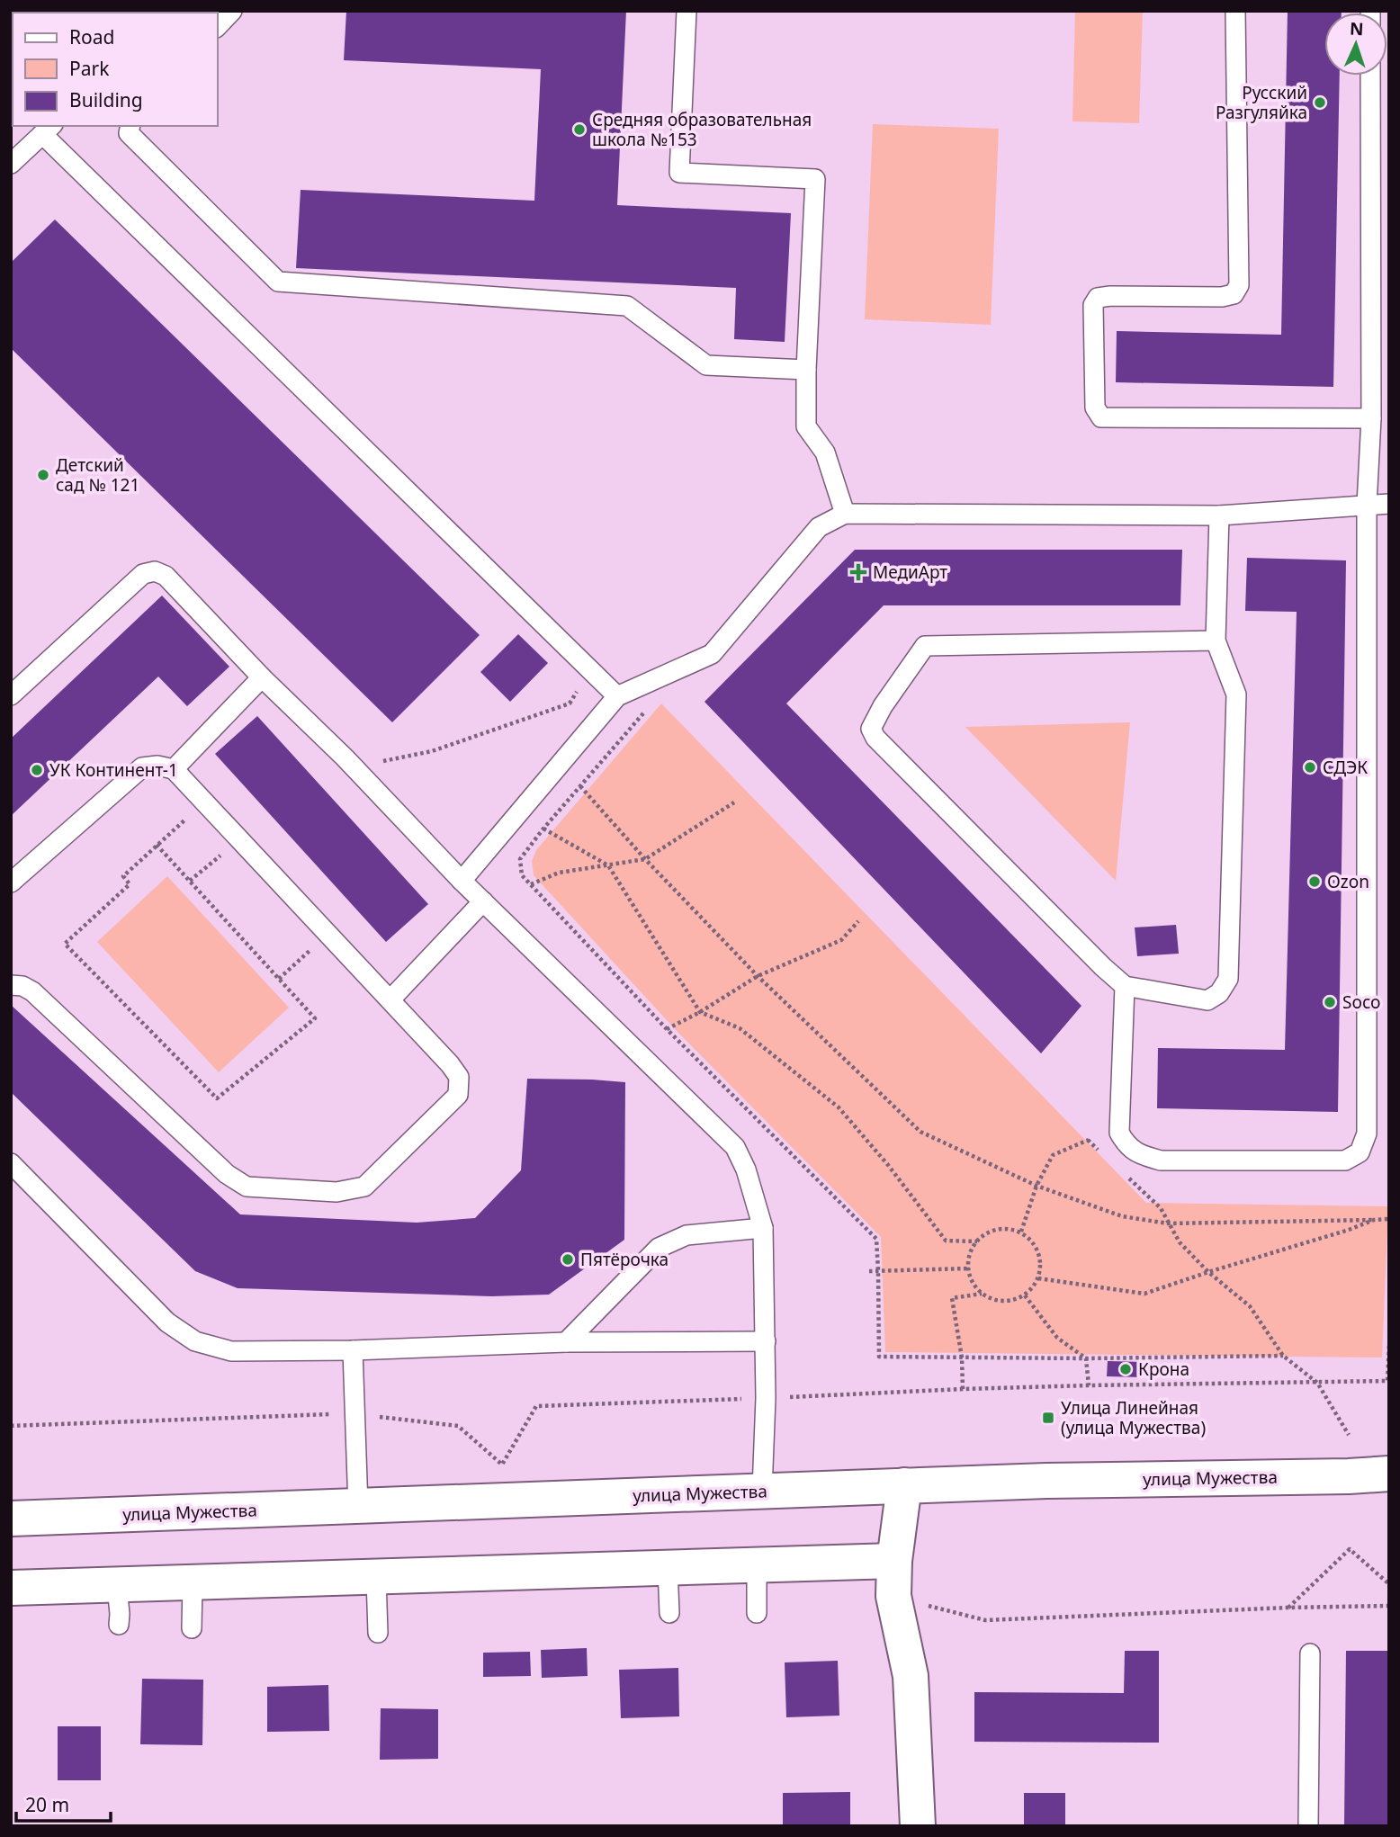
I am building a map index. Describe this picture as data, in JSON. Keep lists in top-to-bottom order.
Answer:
{
  "streets": {
    "main road": ["улица Мужества"]
  },
  "places": {
    "other": [
      "Русский Разгуляйка",
      "Средняя образовательная школа №153",
      "Детский сад № 121",
      "СДЭК",
      "УК Континент-1",
      "Ozon",
      "Soco",
      "Пятёрочка",
      "Крона"
    ],
    "health": ["МедиАрт"],
    "transit": ["Улица Линейная (улица Мужества)"]
  },
  "legend": ["Road", "Park", "Building"],
  "scale_bar": "20 m",
  "north": "top"
}
